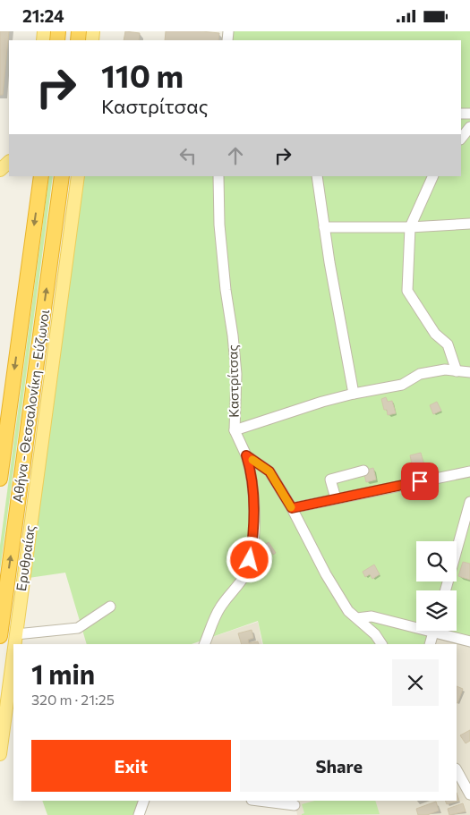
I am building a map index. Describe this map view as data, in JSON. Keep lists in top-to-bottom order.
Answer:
{
  "streets": {
    "highway": ["Αθήνα - Θεσσαλονίκη - Εύζωνοι"],
    "main road": ["Ερυθραίας"],
    "street": ["Καστρίτσας"]
  },
  "page": {
    "status": "21:24",
    "turn": ["110 m", "Καστρίτσας"],
    "heading": ["1 min", "320 m · 21:25"],
    "buttons": ["Exit", "Share"]
  }
}
